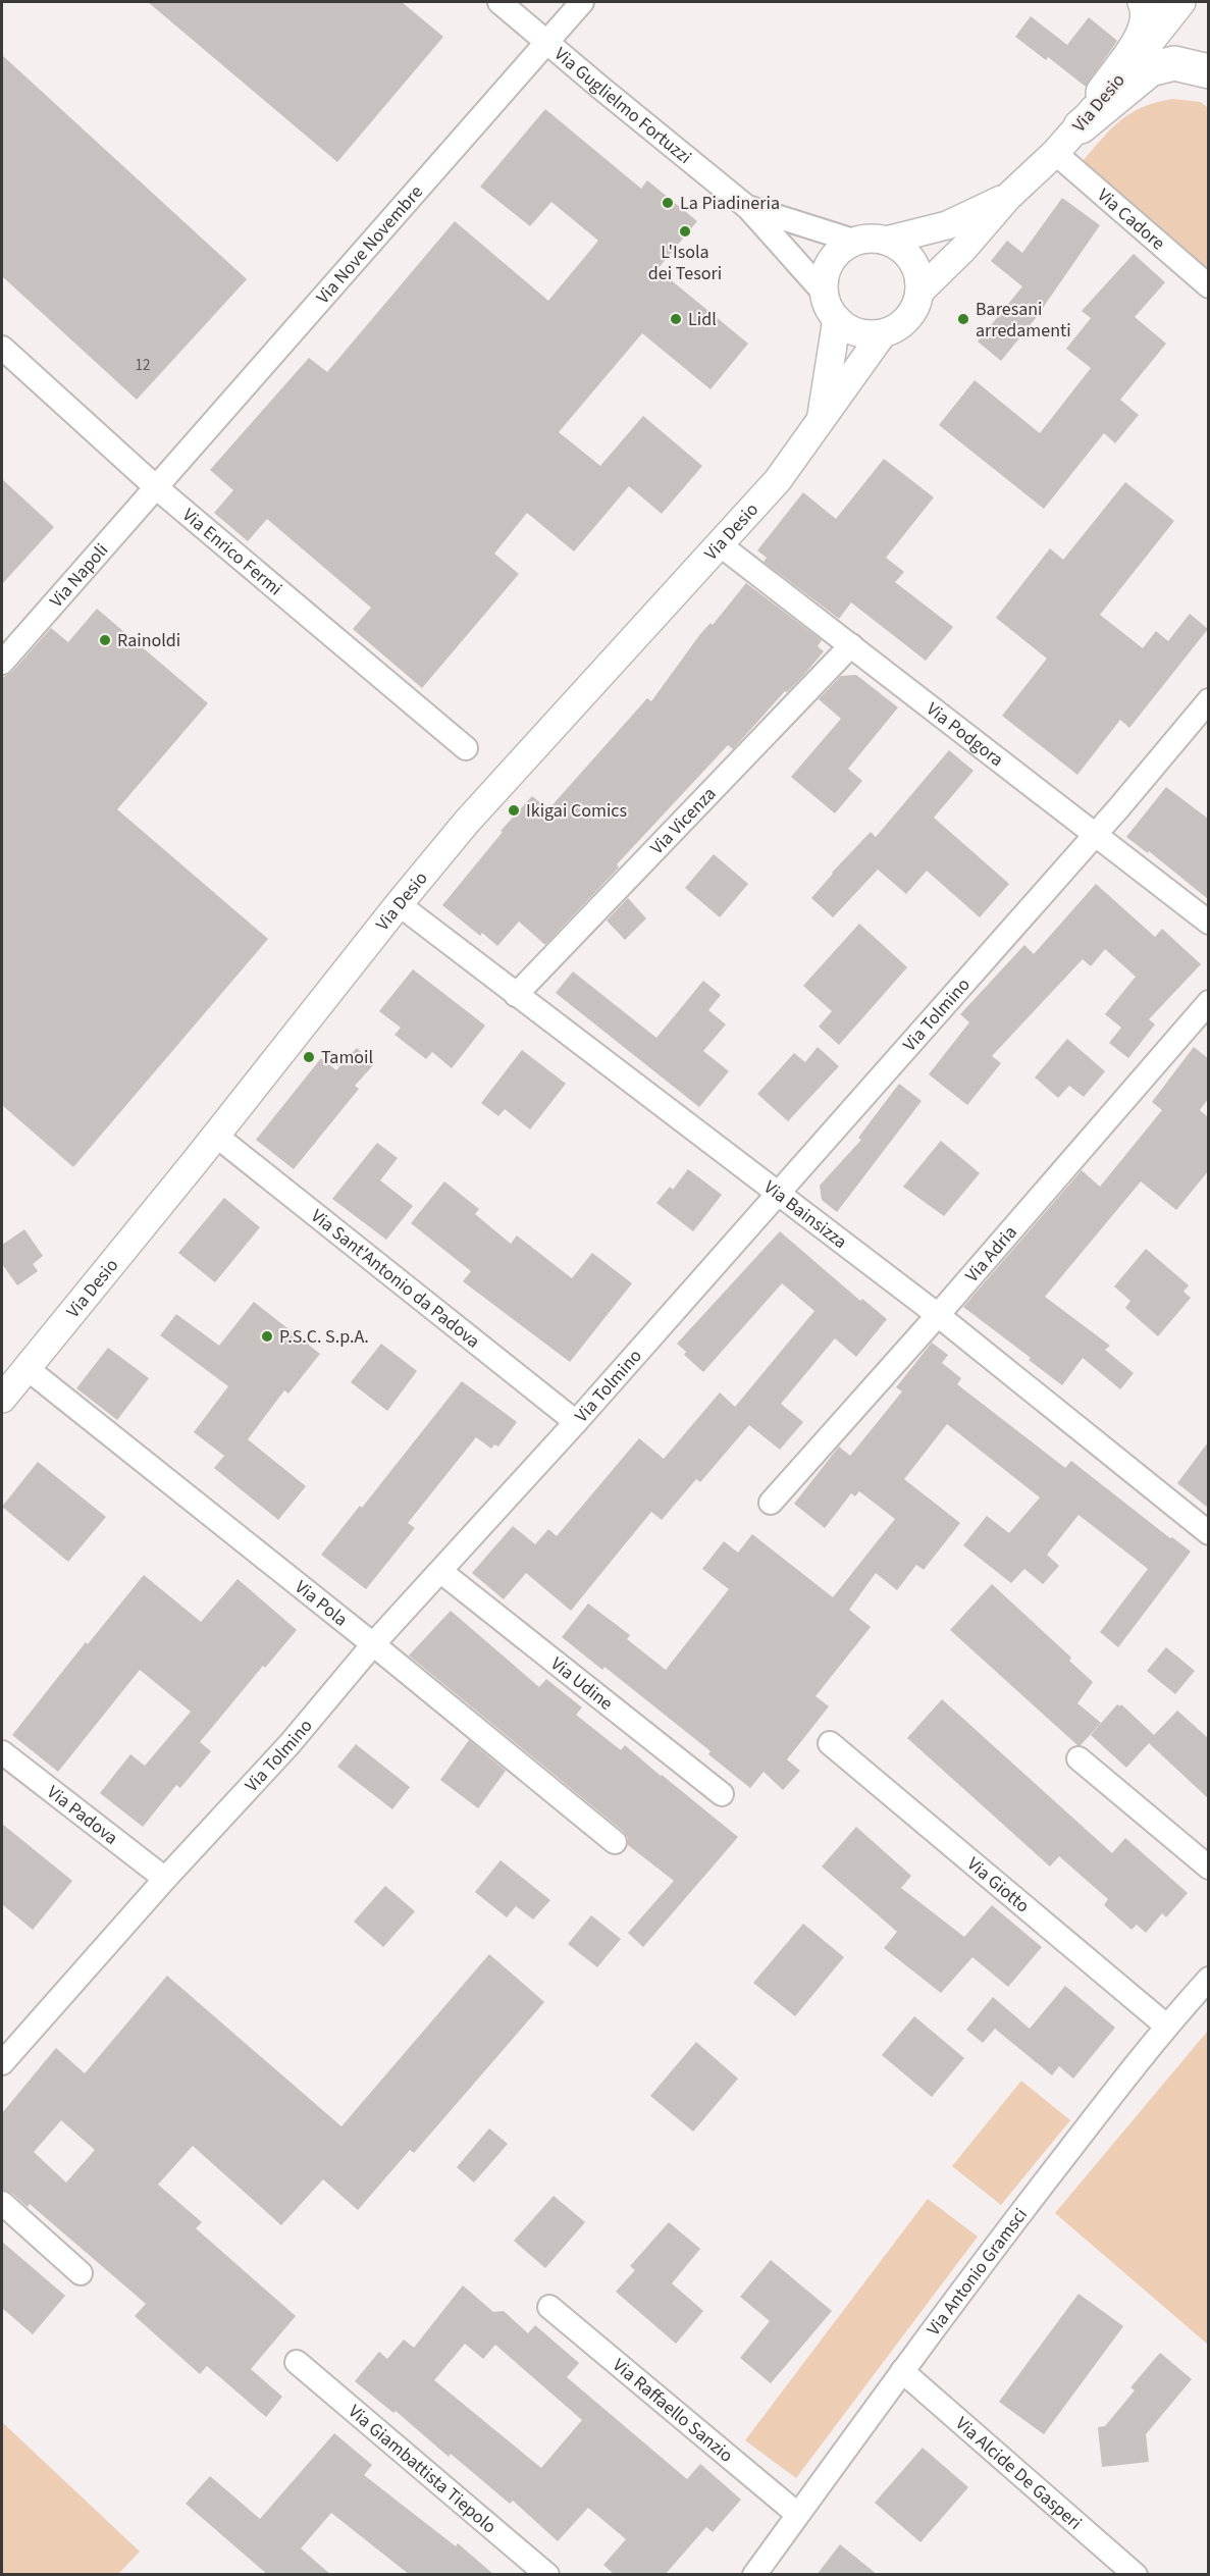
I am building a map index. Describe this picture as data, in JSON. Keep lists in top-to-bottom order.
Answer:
{
  "streets": {
    "street": [
      "Via Desio",
      "Via Guglielmo Fortuzzi",
      "Via Cadore",
      "Via Nove Novembre",
      "Via Enrico Fermi",
      "Via Napoli",
      "Via Podgora",
      "Via Vicenza",
      "Via Tolmino",
      "Via Bainsizza",
      "Via Adria",
      "Via Sant'Antonio da Padova",
      "Via Pola",
      "Via Udine",
      "Via Padova",
      "Via Giotto",
      "Via Antonio Gramsci",
      "Via Raffaello Sanzio",
      "Via Giambattista Tiepolo",
      "Via Alcide De Gasperi"
    ]
  },
  "crossings": [
    ["Via Desio", "Via Guglielmo Fortuzzi"],
    ["Via Desio", "Via Cadore"],
    ["Via Desio", "Via Podgora"],
    ["Via Desio", "Via Bainsizza"],
    ["Via Desio", "Via Sant'Antonio da Padova"],
    ["Via Desio", "Via Pola"],
    ["Via Guglielmo Fortuzzi", "Via Nove Novembre"],
    ["Via Nove Novembre", "Via Enrico Fermi"],
    ["Via Nove Novembre", "Via Napoli"],
    ["Via Enrico Fermi", "Via Napoli"],
    ["Via Podgora", "Via Vicenza"],
    ["Via Podgora", "Via Tolmino"],
    ["Via Vicenza", "Via Bainsizza"],
    ["Via Tolmino", "Via Bainsizza"],
    ["Via Tolmino", "Via Sant'Antonio da Padova"],
    ["Via Tolmino", "Via Pola"],
    ["Via Tolmino", "Via Udine"],
    ["Via Tolmino", "Via Padova"],
    ["Via Bainsizza", "Via Adria"],
    ["Via Giotto", "Via Antonio Gramsci"],
    ["Via Antonio Gramsci", "Via Raffaello Sanzio"],
    ["Via Antonio Gramsci", "Via Alcide De Gasperi"]
  ],
  "places": [
    "La Piadineria",
    "L'Isola dei Tesori",
    "Lidl",
    "Baresani arredamenti",
    "Rainoldi",
    "Ikigai Comics",
    "Tamoil",
    "P.S.C. S.p.A."
  ],
  "house_numbers": ["12"]
}
